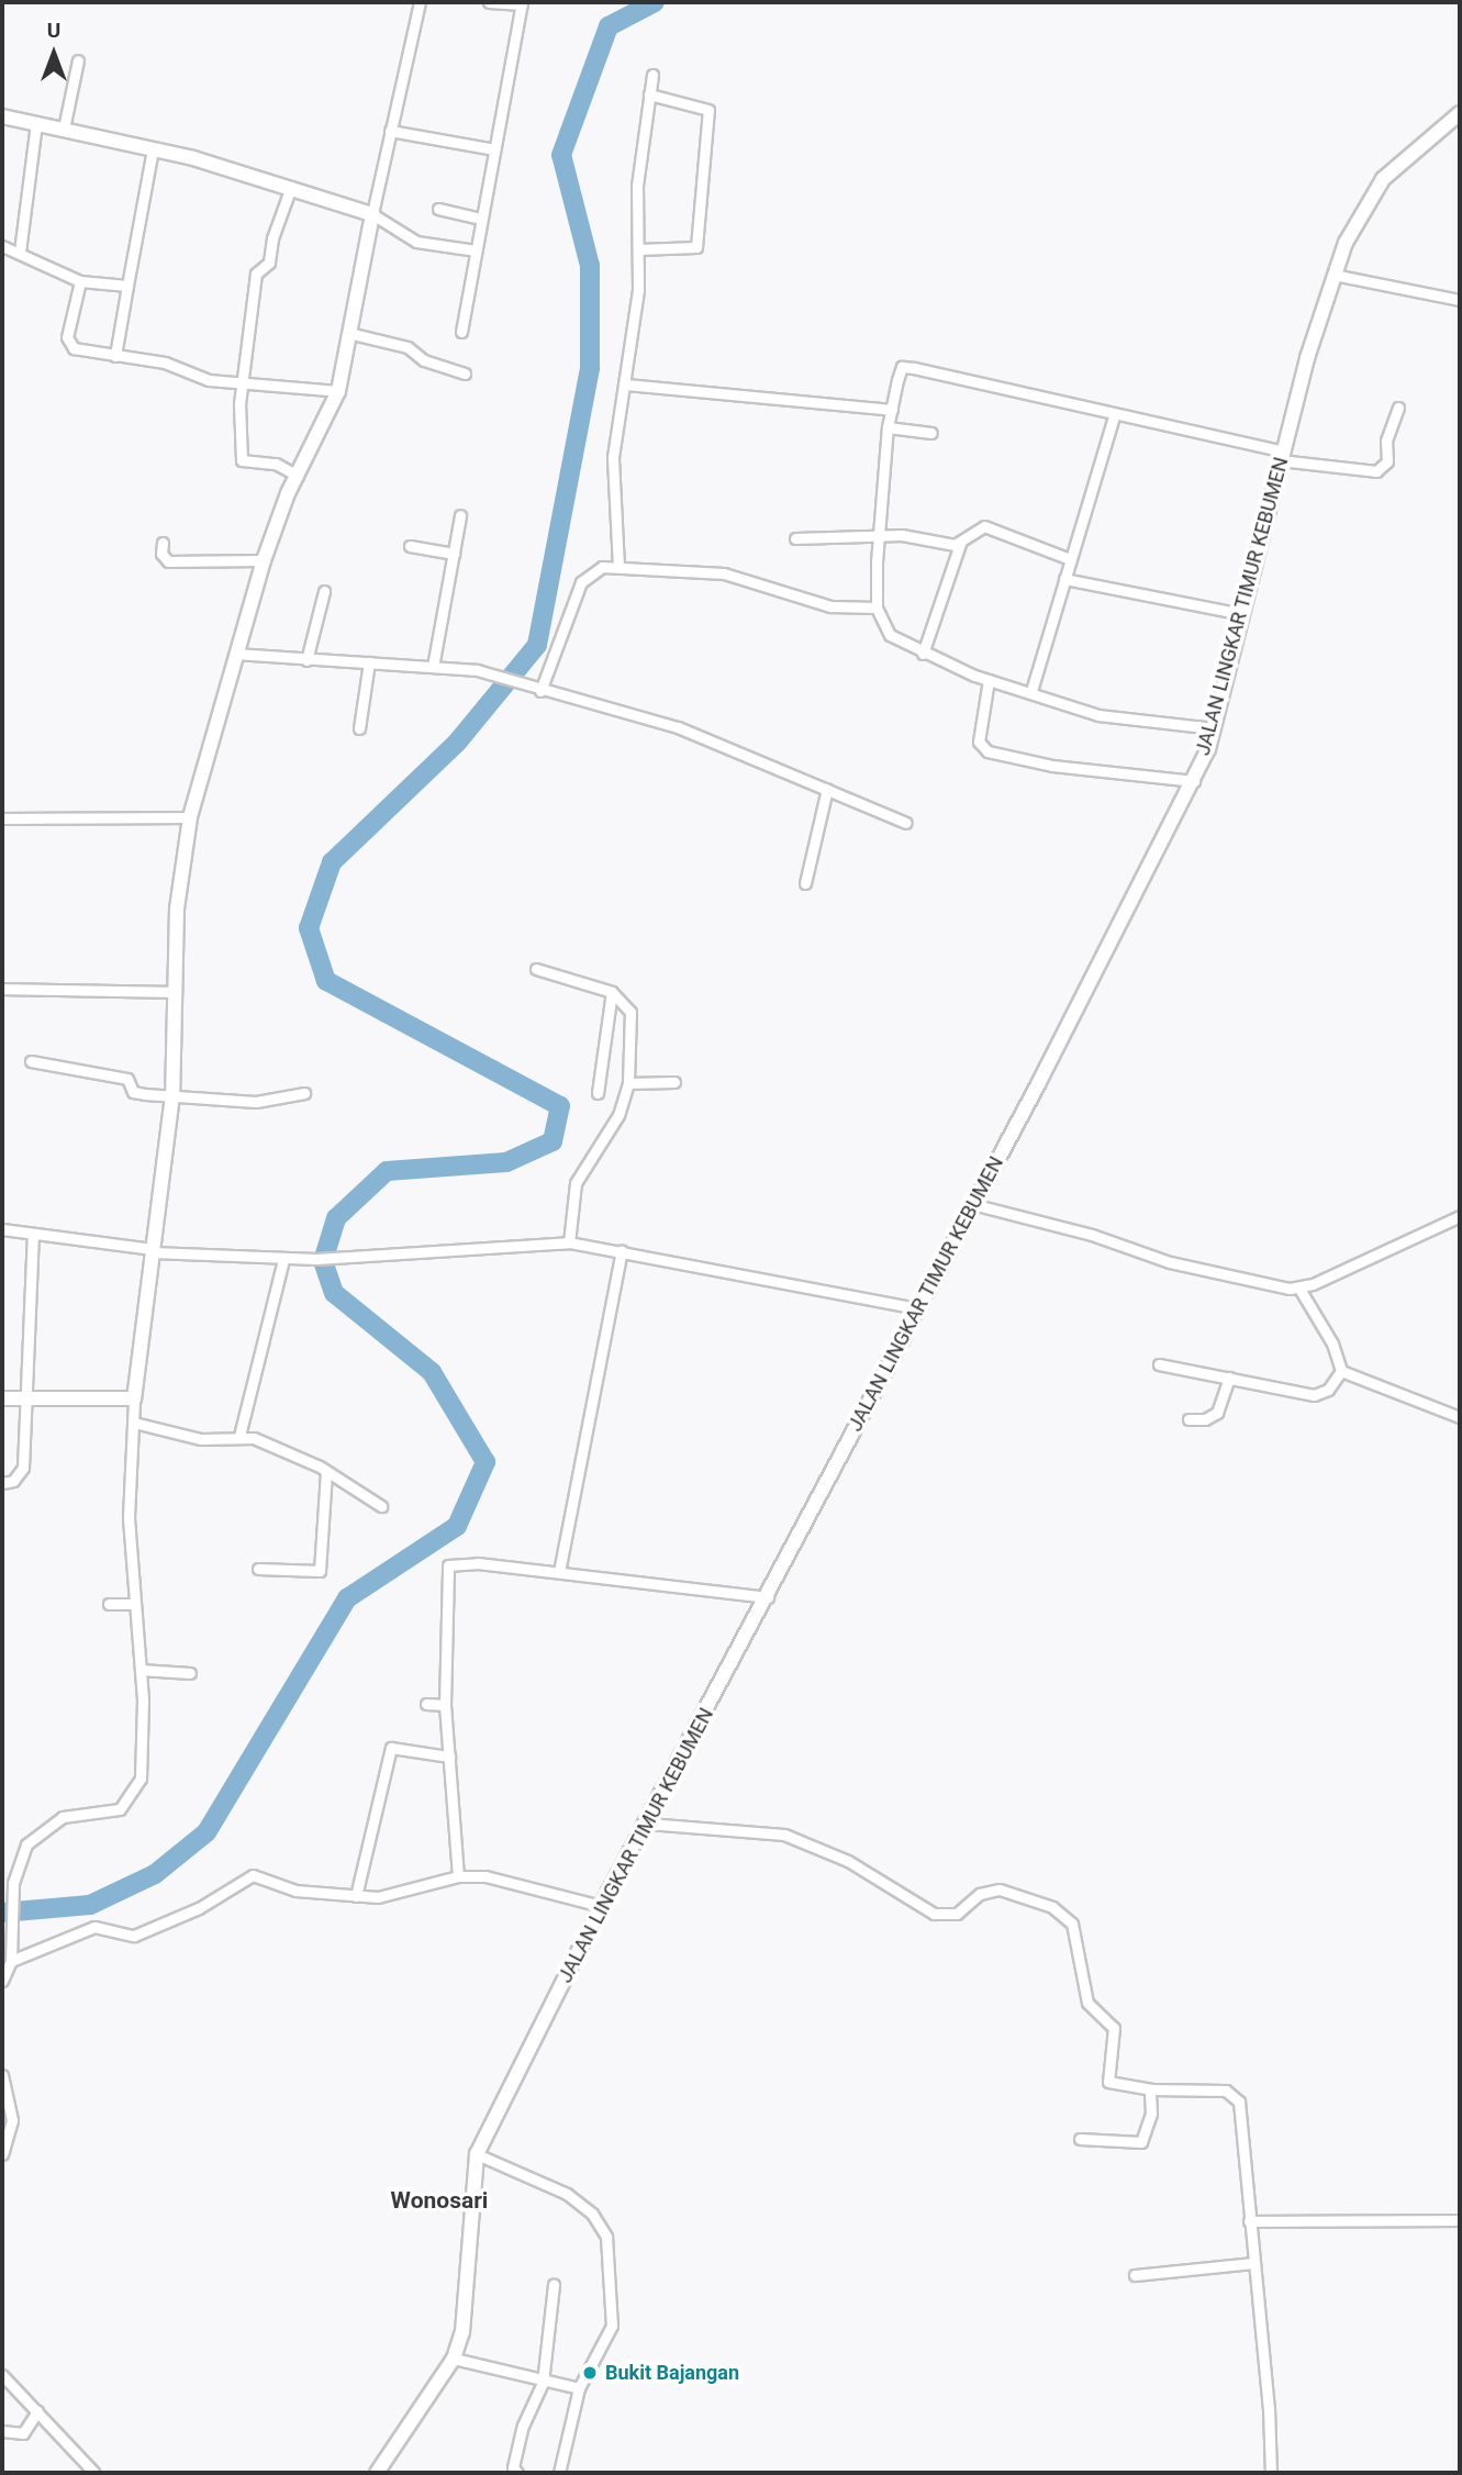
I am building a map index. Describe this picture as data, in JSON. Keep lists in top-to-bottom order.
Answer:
{
  "streets": {
    "main road": ["JALAN LINGKAR TIMUR KEBUMEN"]
  },
  "districts": ["Wonosari"],
  "places": ["Bukit Bajangan"],
  "north": "top"
}
